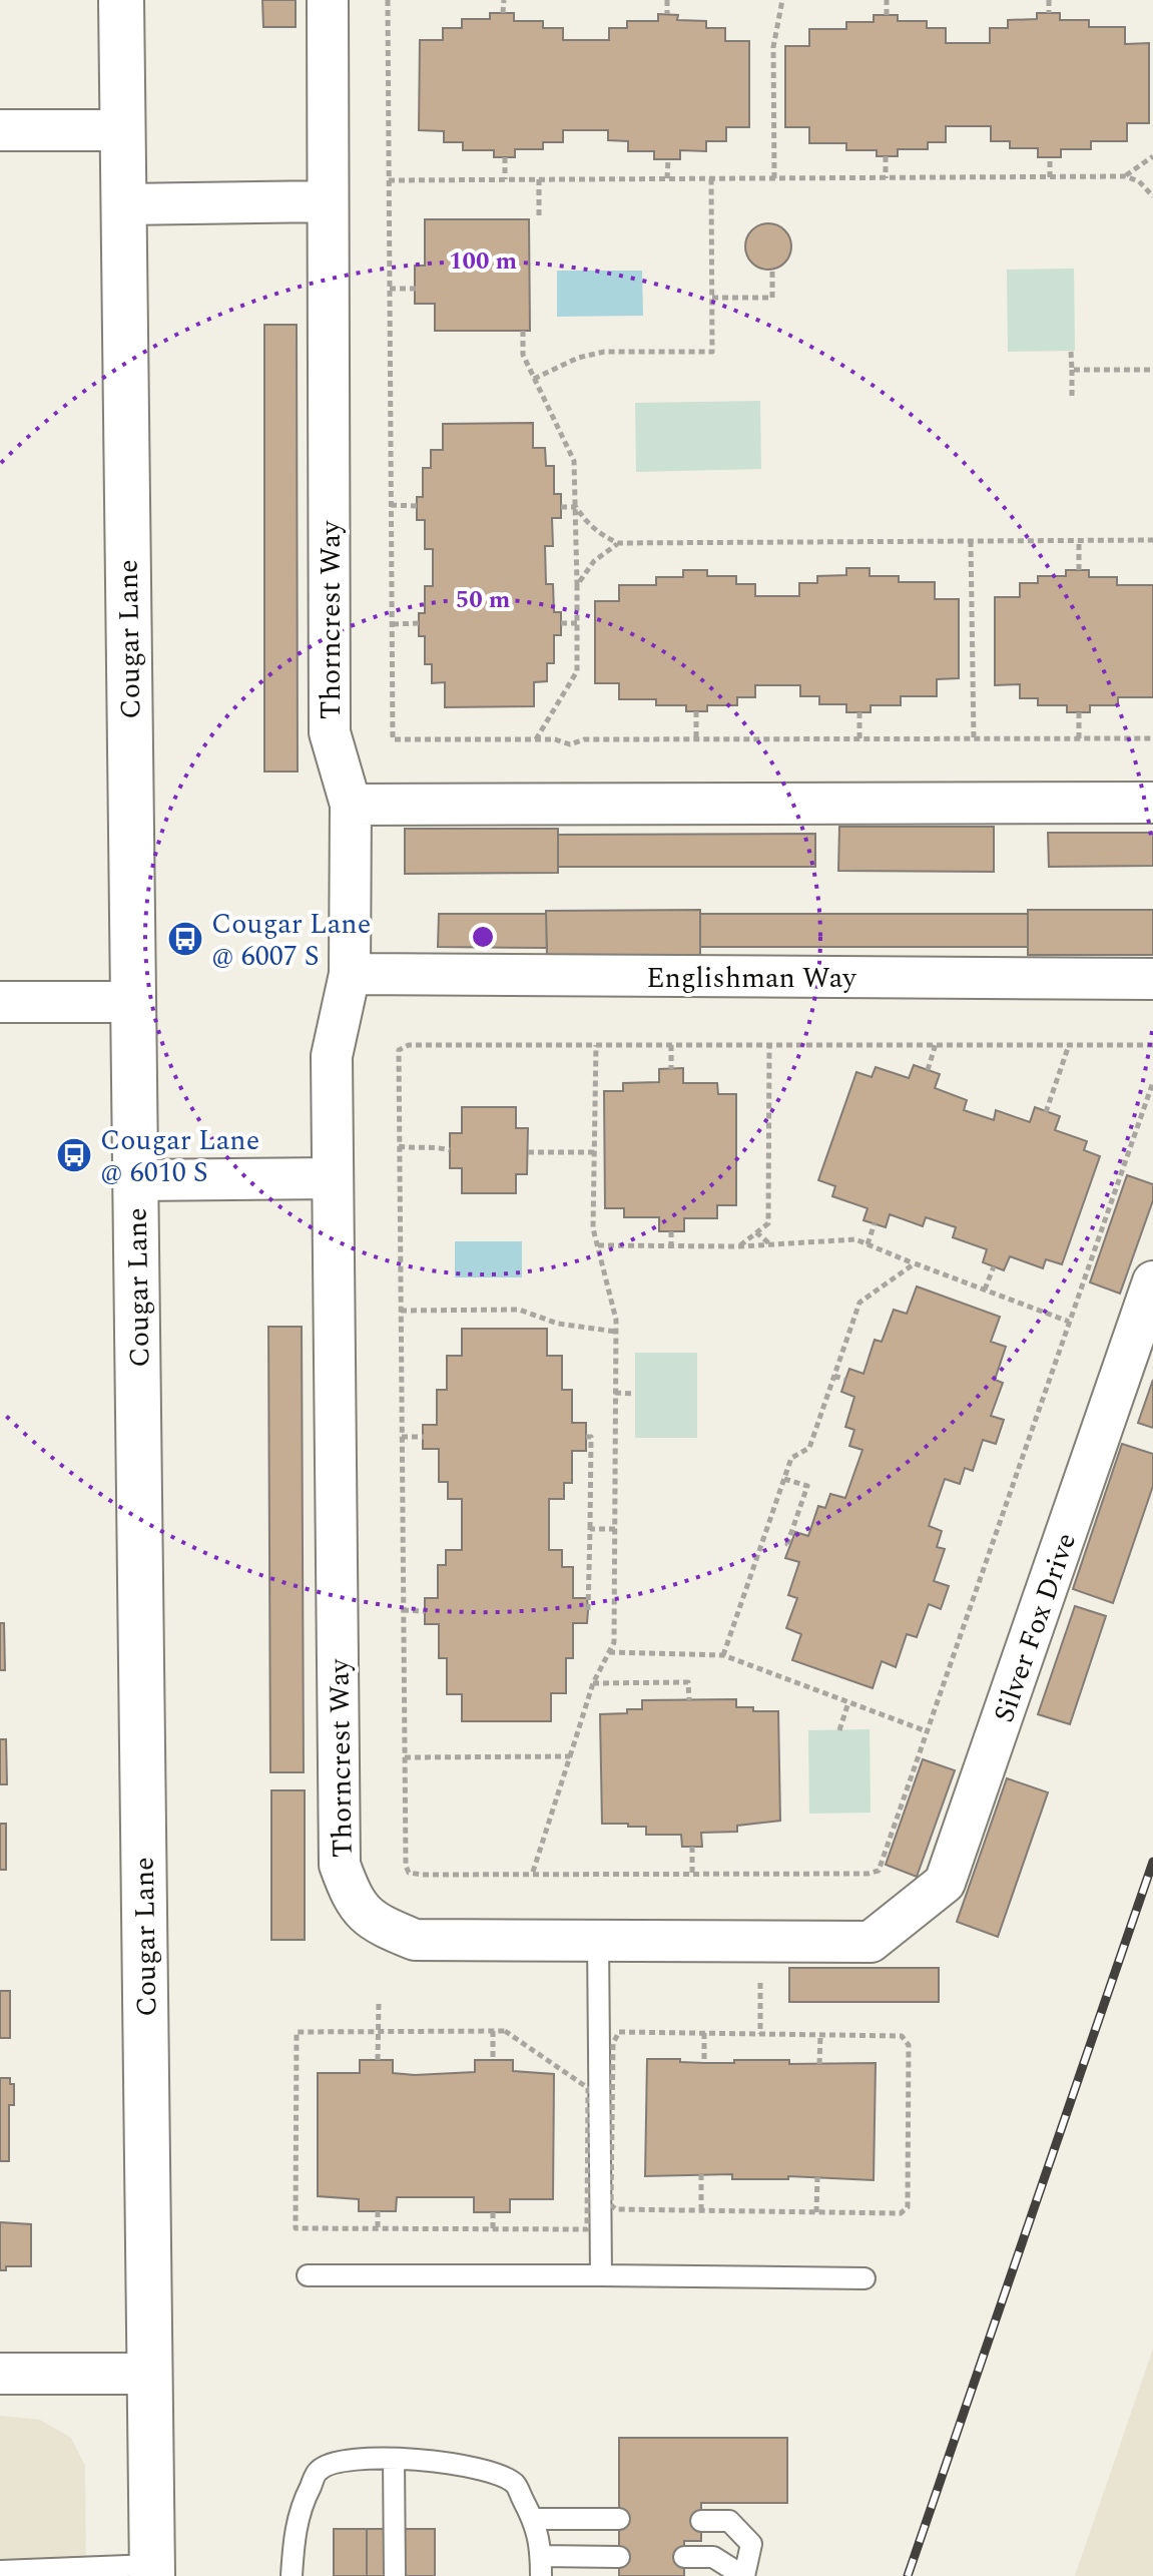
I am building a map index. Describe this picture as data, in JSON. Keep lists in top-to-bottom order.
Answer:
{
  "streets": {
    "main road": ["Cougar Lane"],
    "street": ["Thorncrest Way", "Englishman Way", "Silver Fox Drive"]
  },
  "crossings": [
    ["Thorncrest Way", "Englishman Way"],
    ["Thorncrest Way", "Silver Fox Drive"]
  ],
  "places": {
    "bus stop": ["Cougar Lane @ 6007 S", "Cougar Lane @ 6010 S"]
  },
  "rings": ["100 m", "50 m"]
}
